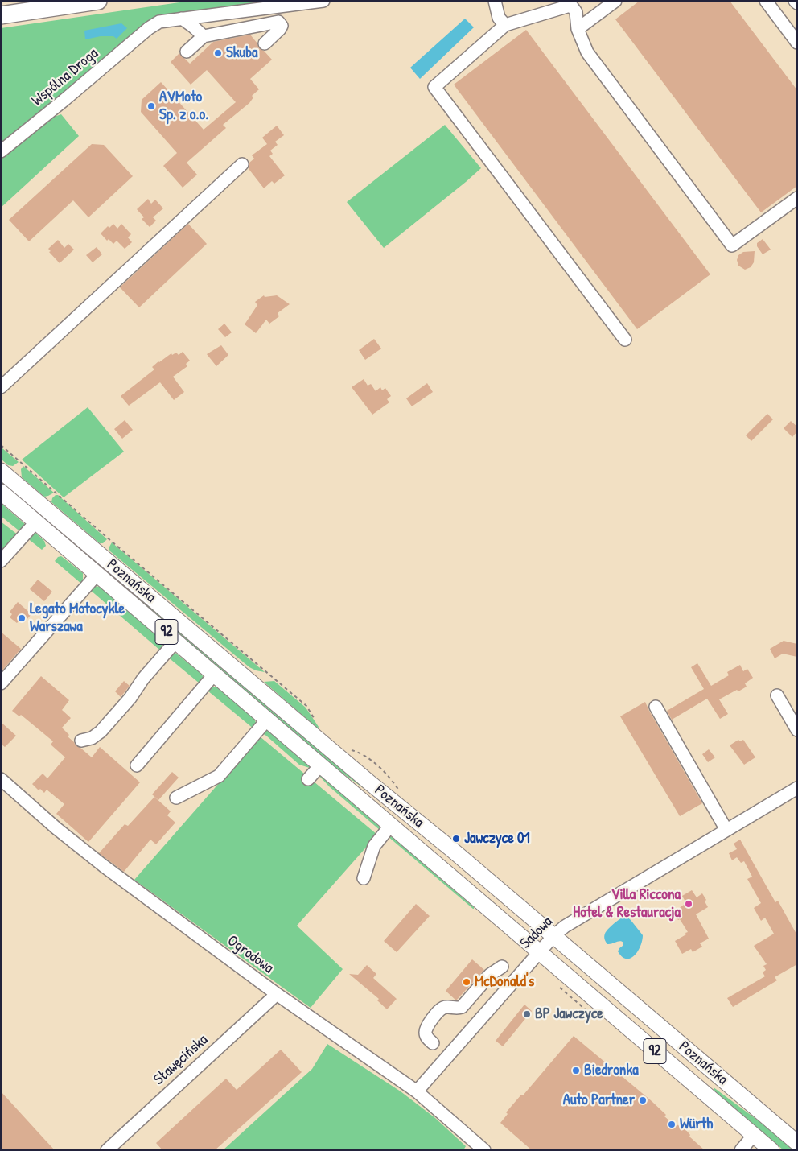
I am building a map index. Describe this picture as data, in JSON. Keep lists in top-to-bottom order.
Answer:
{
  "streets": {
    "main road": ["Poznańska", "92"],
    "street": [
      "Wspólna Droga",
      "Sadowa",
      "Ogrodowa",
      "Sławęcińska"
    ]
  },
  "crossings": [
    ["Poznańska", "Sadowa"],
    ["Sadowa", "Ogrodowa"],
    ["Ogrodowa", "Sławęcińska"]
  ],
  "places": [
    "Skuba",
    "AVMoto Sp. z o.o.",
    "Legato Motocykle Warszawa",
    "Jawczyce 01",
    "Villa Riccona Hotel & Restauracja",
    "McDonald's",
    "BP Jawczyce",
    "Biedronka",
    "Auto Partner",
    "Würth"
  ]
}
